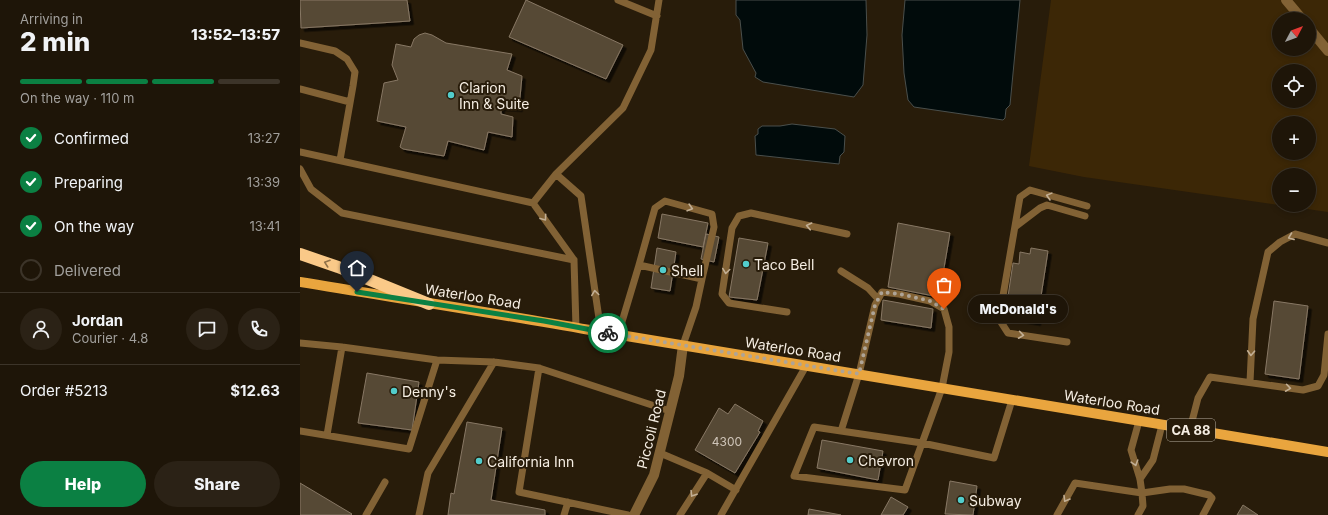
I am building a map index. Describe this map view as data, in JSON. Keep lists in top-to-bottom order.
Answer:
{
  "streets": {
    "main road": ["Waterloo Road", "CA 88"],
    "street": ["Piccoli Road"]
  },
  "crossings": [
    ["Waterloo Road", "Piccoli Road"]
  ],
  "places": [
    "Clarion Inn & Suite",
    "Taco Bell",
    "Shell",
    "McDonald's",
    "Denny's",
    "Chevron",
    "California Inn",
    "Subway"
  ],
  "house_numbers": ["4300"],
  "north": "top right",
  "page": {
    "heading": ["2 min", "Arriving in", "13:52–13:57"],
    "panel": [
      "Jordan",
      "Courier · 4.8",
      "Order #5213",
      "$12.63"
    ],
    "map_buttons": ["+", "−"],
    "bar": "On the way · 110 m",
    "list": [
      ["Confirmed", "13:27"],
      ["Preparing", "13:39"],
      ["On the way", "13:41"],
      "Delivered"
    ],
    "bubble": "McDonald's",
    "buttons": ["Help", "Share"]
  }
}
